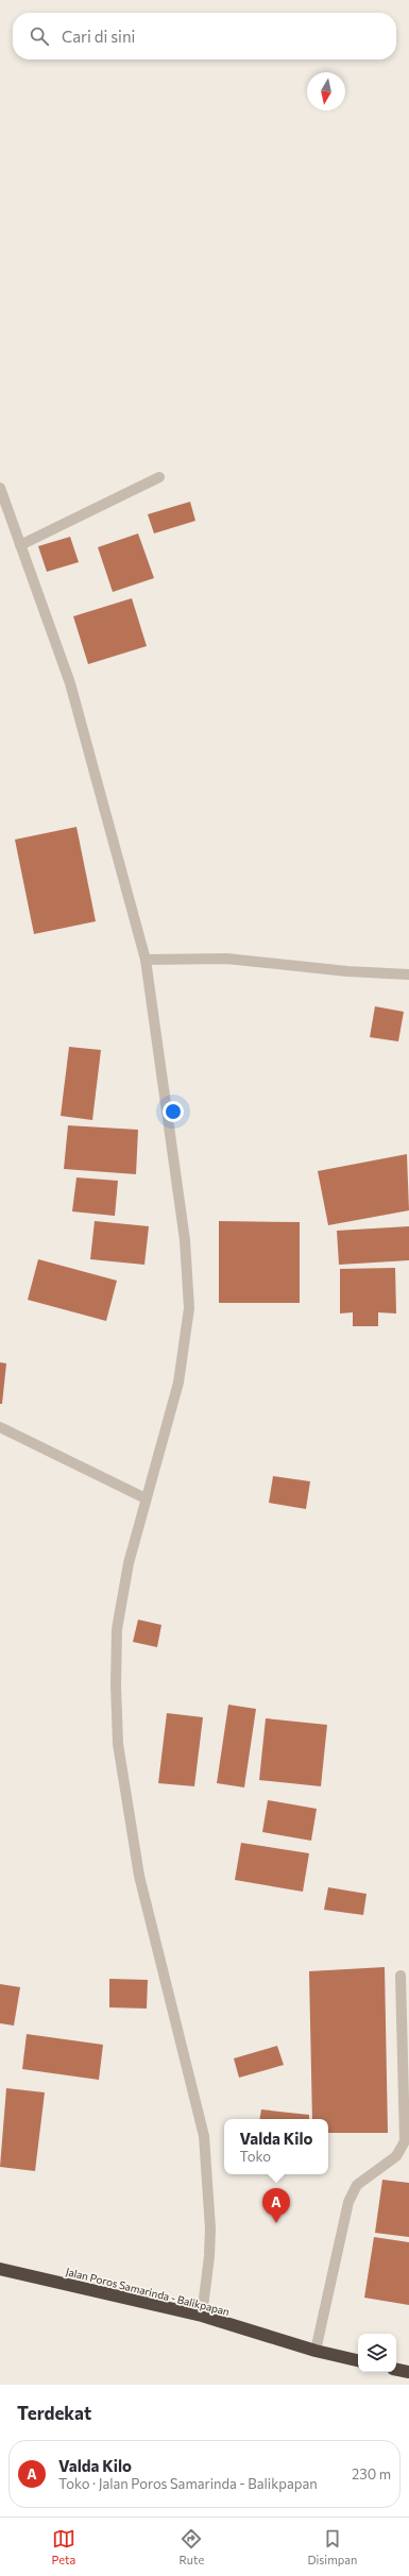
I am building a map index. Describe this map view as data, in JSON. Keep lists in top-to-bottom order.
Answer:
{
  "streets": {
    "highway": ["Jalan Poros Samarinda - Balikpapan"]
  },
  "north": "bottom",
  "page": {
    "search": "Cari di sini",
    "popup": ["Valda Kilo", "Toko"],
    "pins": "A",
    "heading": "Terdekat",
    "list": [
      {
        "mark": "A",
        "name": "Valda Kilo",
        "note": "Toko · Jalan Poros Samarinda - Balikpapan",
        "value": "230 m"
      }
    ],
    "nav": ["Peta", "Rute", "Disimpan"]
  }
}
